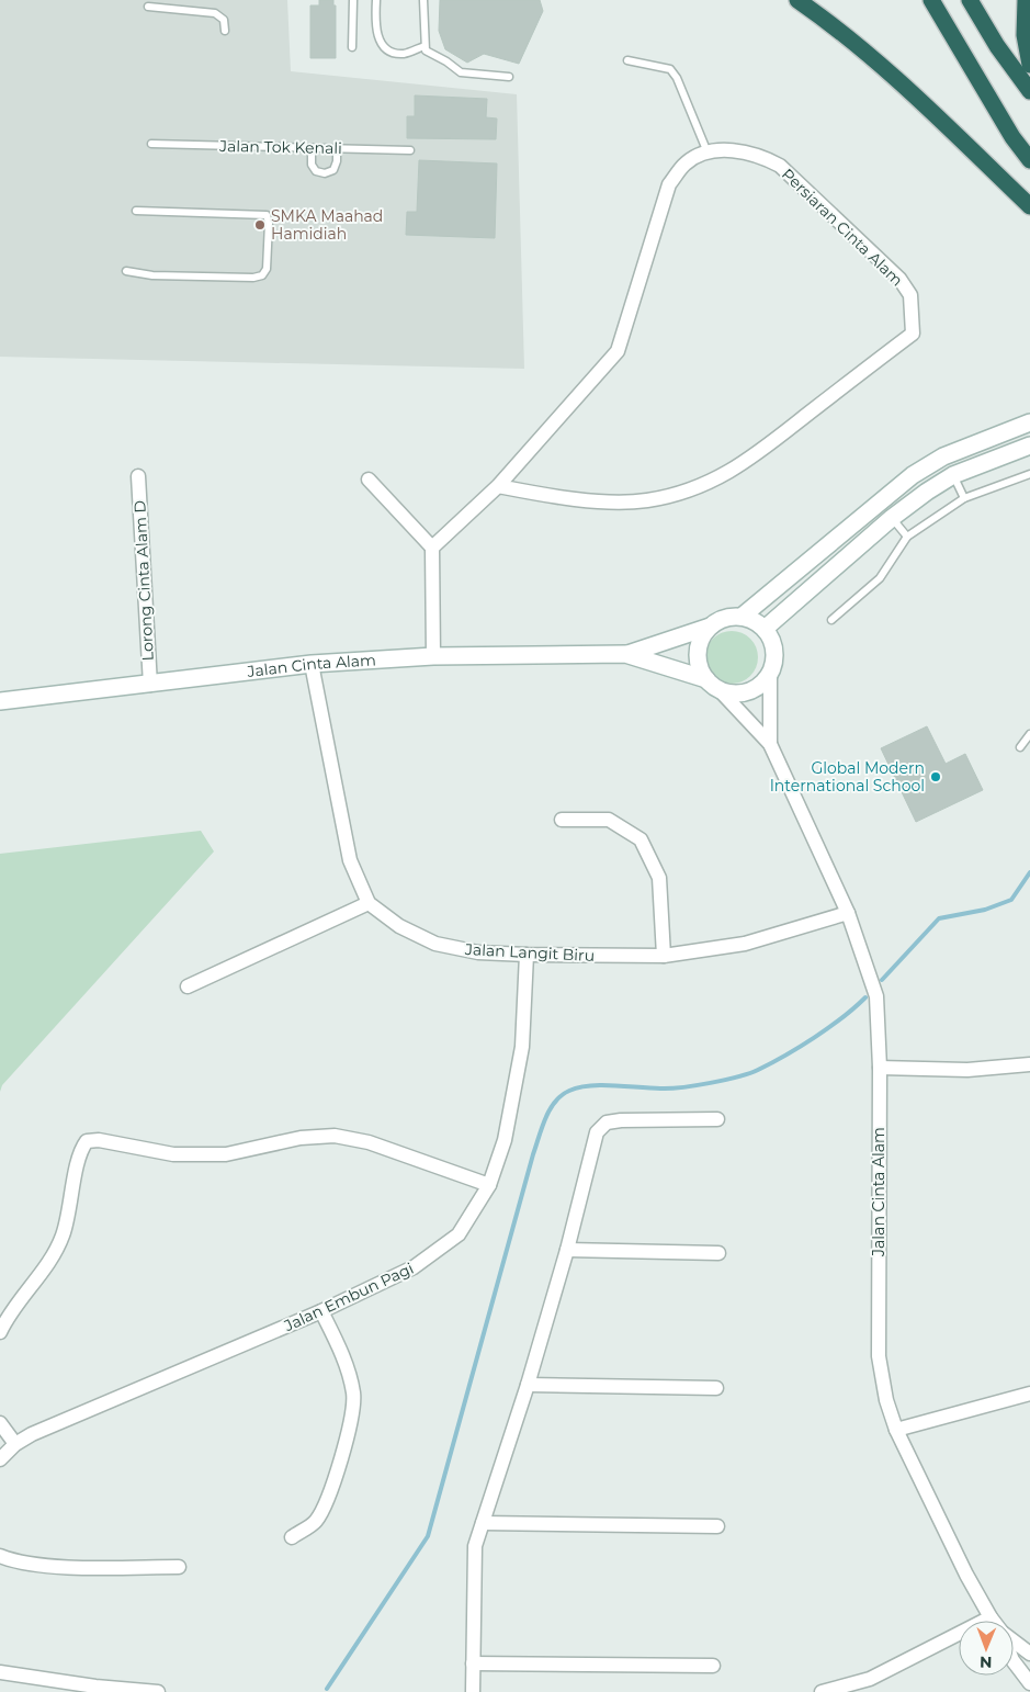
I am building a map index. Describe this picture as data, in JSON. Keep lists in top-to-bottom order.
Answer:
{
  "streets": {
    "street": [
      "Persiaran Cinta Alam",
      "Lorong Cinta Alam D",
      "Jalan Cinta Alam",
      "Jalan Langit Biru",
      "Jalan Embun Pagi"
    ],
    "lane": ["Jalan Tok Kenali"]
  },
  "crossings": [
    ["Lorong Cinta Alam D", "Jalan Cinta Alam"],
    ["Jalan Cinta Alam", "Jalan Langit Biru"],
    ["Jalan Langit Biru", "Jalan Embun Pagi"]
  ],
  "places": ["SMKA Maahad Hamidiah", "Global Modern International School"],
  "north": "bottom"
}
